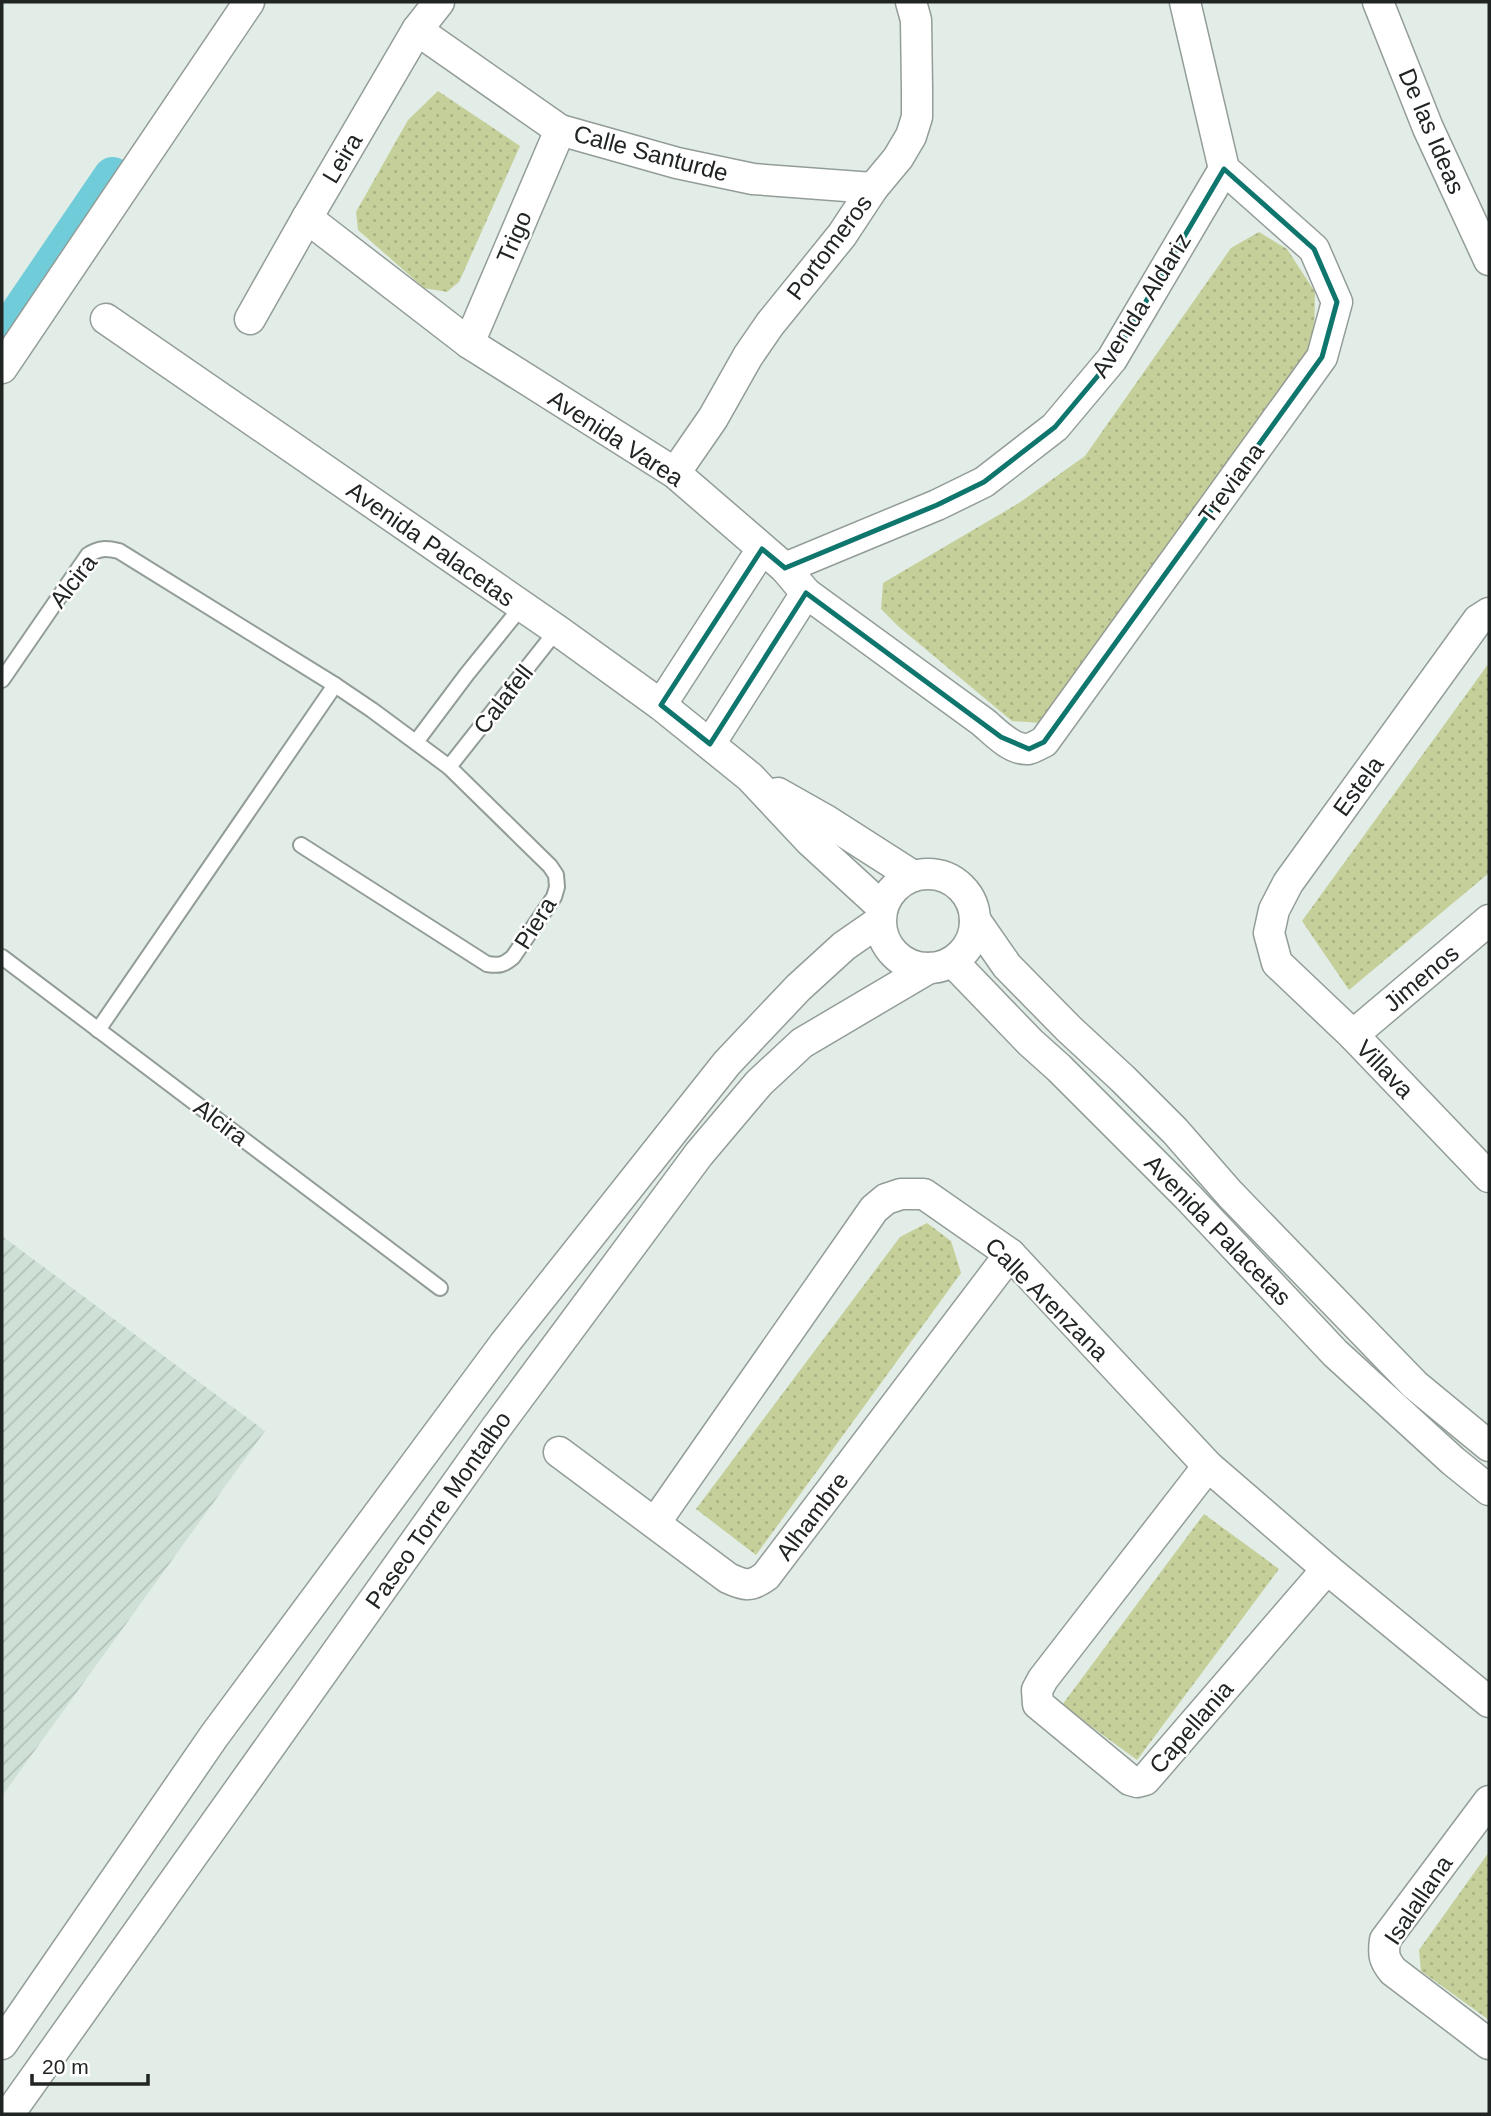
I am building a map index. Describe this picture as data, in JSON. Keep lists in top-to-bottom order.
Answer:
{
  "streets": {
    "street": [
      "De las Ideas",
      "Calle Santurde",
      "Leira",
      "Trigo",
      "Portomeros",
      "Avenida Aldariz",
      "Avenida Varea",
      "Treviana",
      "Avenida Palacetas",
      "Estela",
      "Jimenos",
      "Villava",
      "Calle Arenzana",
      "Paseo Torre Montalbo",
      "Alhambre",
      "Capellania",
      "Isalallana"
    ],
    "lane": ["Alcira", "Calafell", "Piera"]
  },
  "crossings": [
    ["Calle Santurde", "Leira"],
    ["Calle Santurde", "Trigo"],
    ["Calle Santurde", "Portomeros"],
    ["Leira", "Avenida Varea"],
    ["Trigo", "Avenida Varea"],
    ["Portomeros", "Avenida Varea"],
    ["Avenida Aldariz", "Avenida Varea"],
    ["Avenida Aldariz", "Treviana"],
    ["Avenida Varea", "Treviana"],
    ["Avenida Palacetas", "Calafell"],
    ["Avenida Palacetas", "Paseo Torre Montalbo"],
    ["Alcira", "Calafell"],
    ["Alcira", "Piera"],
    ["Calafell", "Piera"],
    ["Estela", "Villava"],
    ["Jimenos", "Villava"],
    ["Calle Arenzana", "Alhambre"],
    ["Calle Arenzana", "Capellania"]
  ],
  "scale_bar": "20 m"
}
